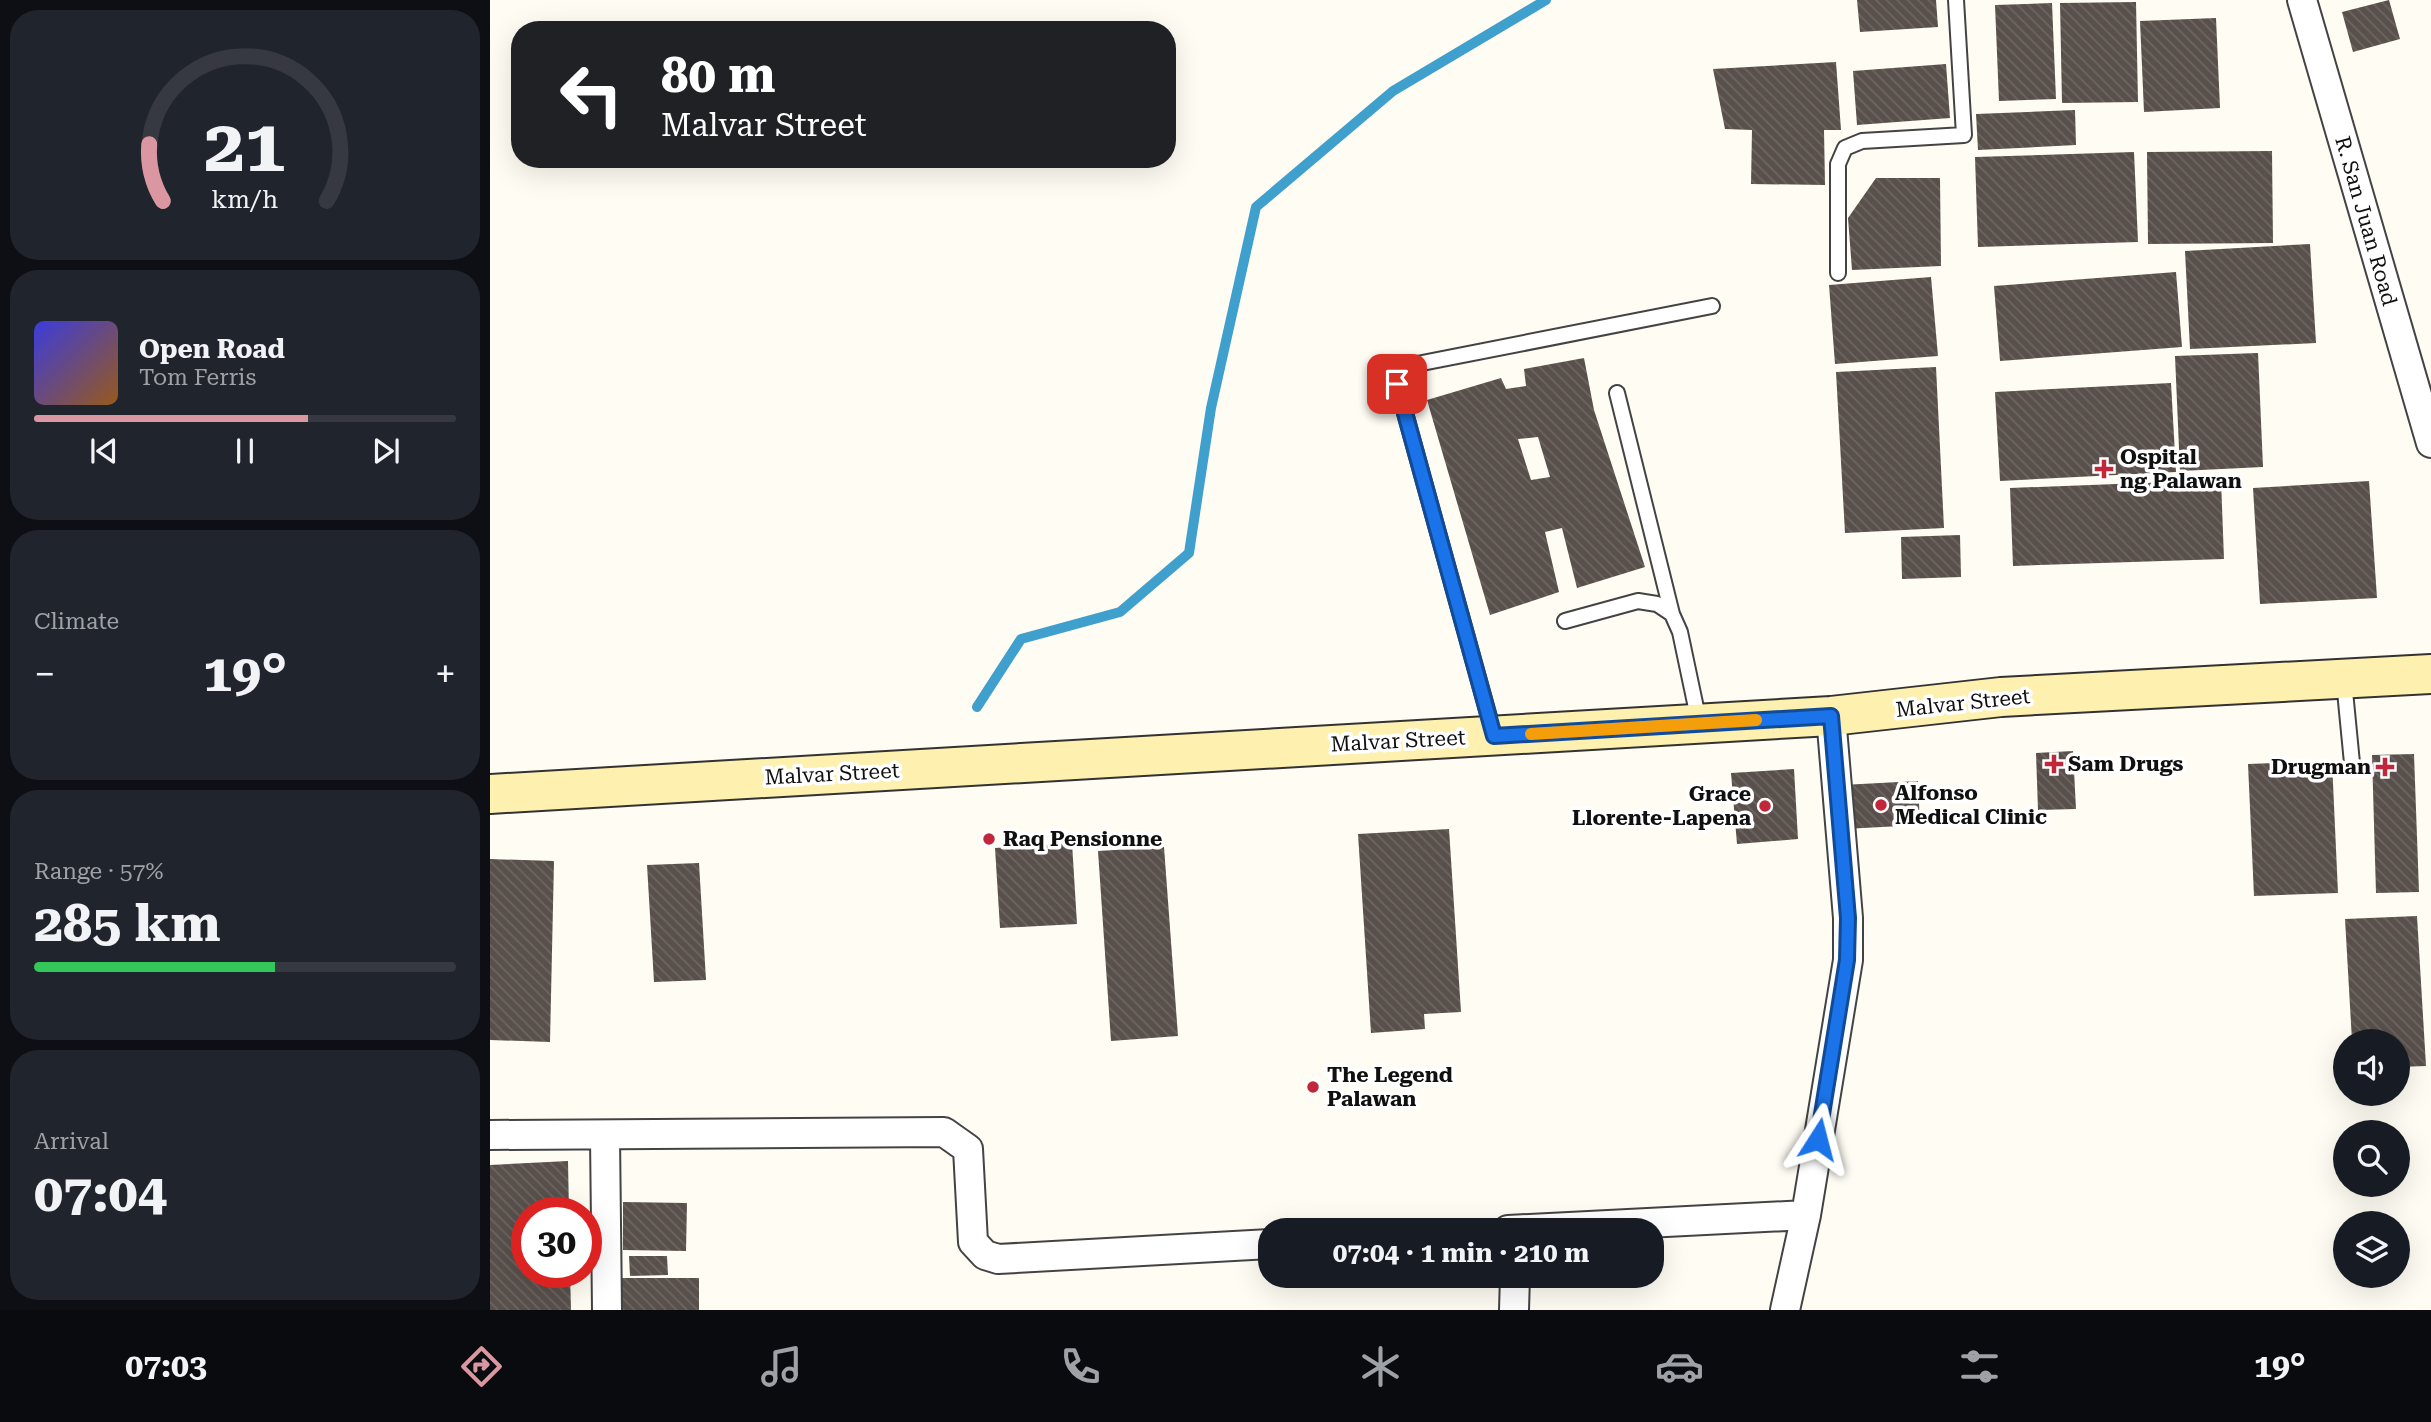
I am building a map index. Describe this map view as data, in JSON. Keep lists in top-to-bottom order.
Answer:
{
  "streets": {
    "main road": ["Malvar Street"],
    "street": ["R. San Juan Road"]
  },
  "places": {
    "health": ["Ospital ng Palawan", "Sam Drugs", "Drugman"],
    "other": [
      "Alfonso Medical Clinic",
      "Grace Llorente-Lapena",
      "Raq Pensionne",
      "The Legend Palawan"
    ]
  },
  "page": {
    "turn": ["80 m", "Malvar Street"],
    "song": ["Open Road", "Tom Ferris"],
    "tile": [
      "Climate",
      ["Range · 57%", "285 km"],
      ["Arrival", "07:04"]
    ],
    "heat": ["−", "19°", "+"],
    "limit": "30",
    "trip": "07:04 · 1 min · 210 m",
    "tabs": ["07:03", "19°"],
    "gauge": ["21", "km/h"]
  }
}
